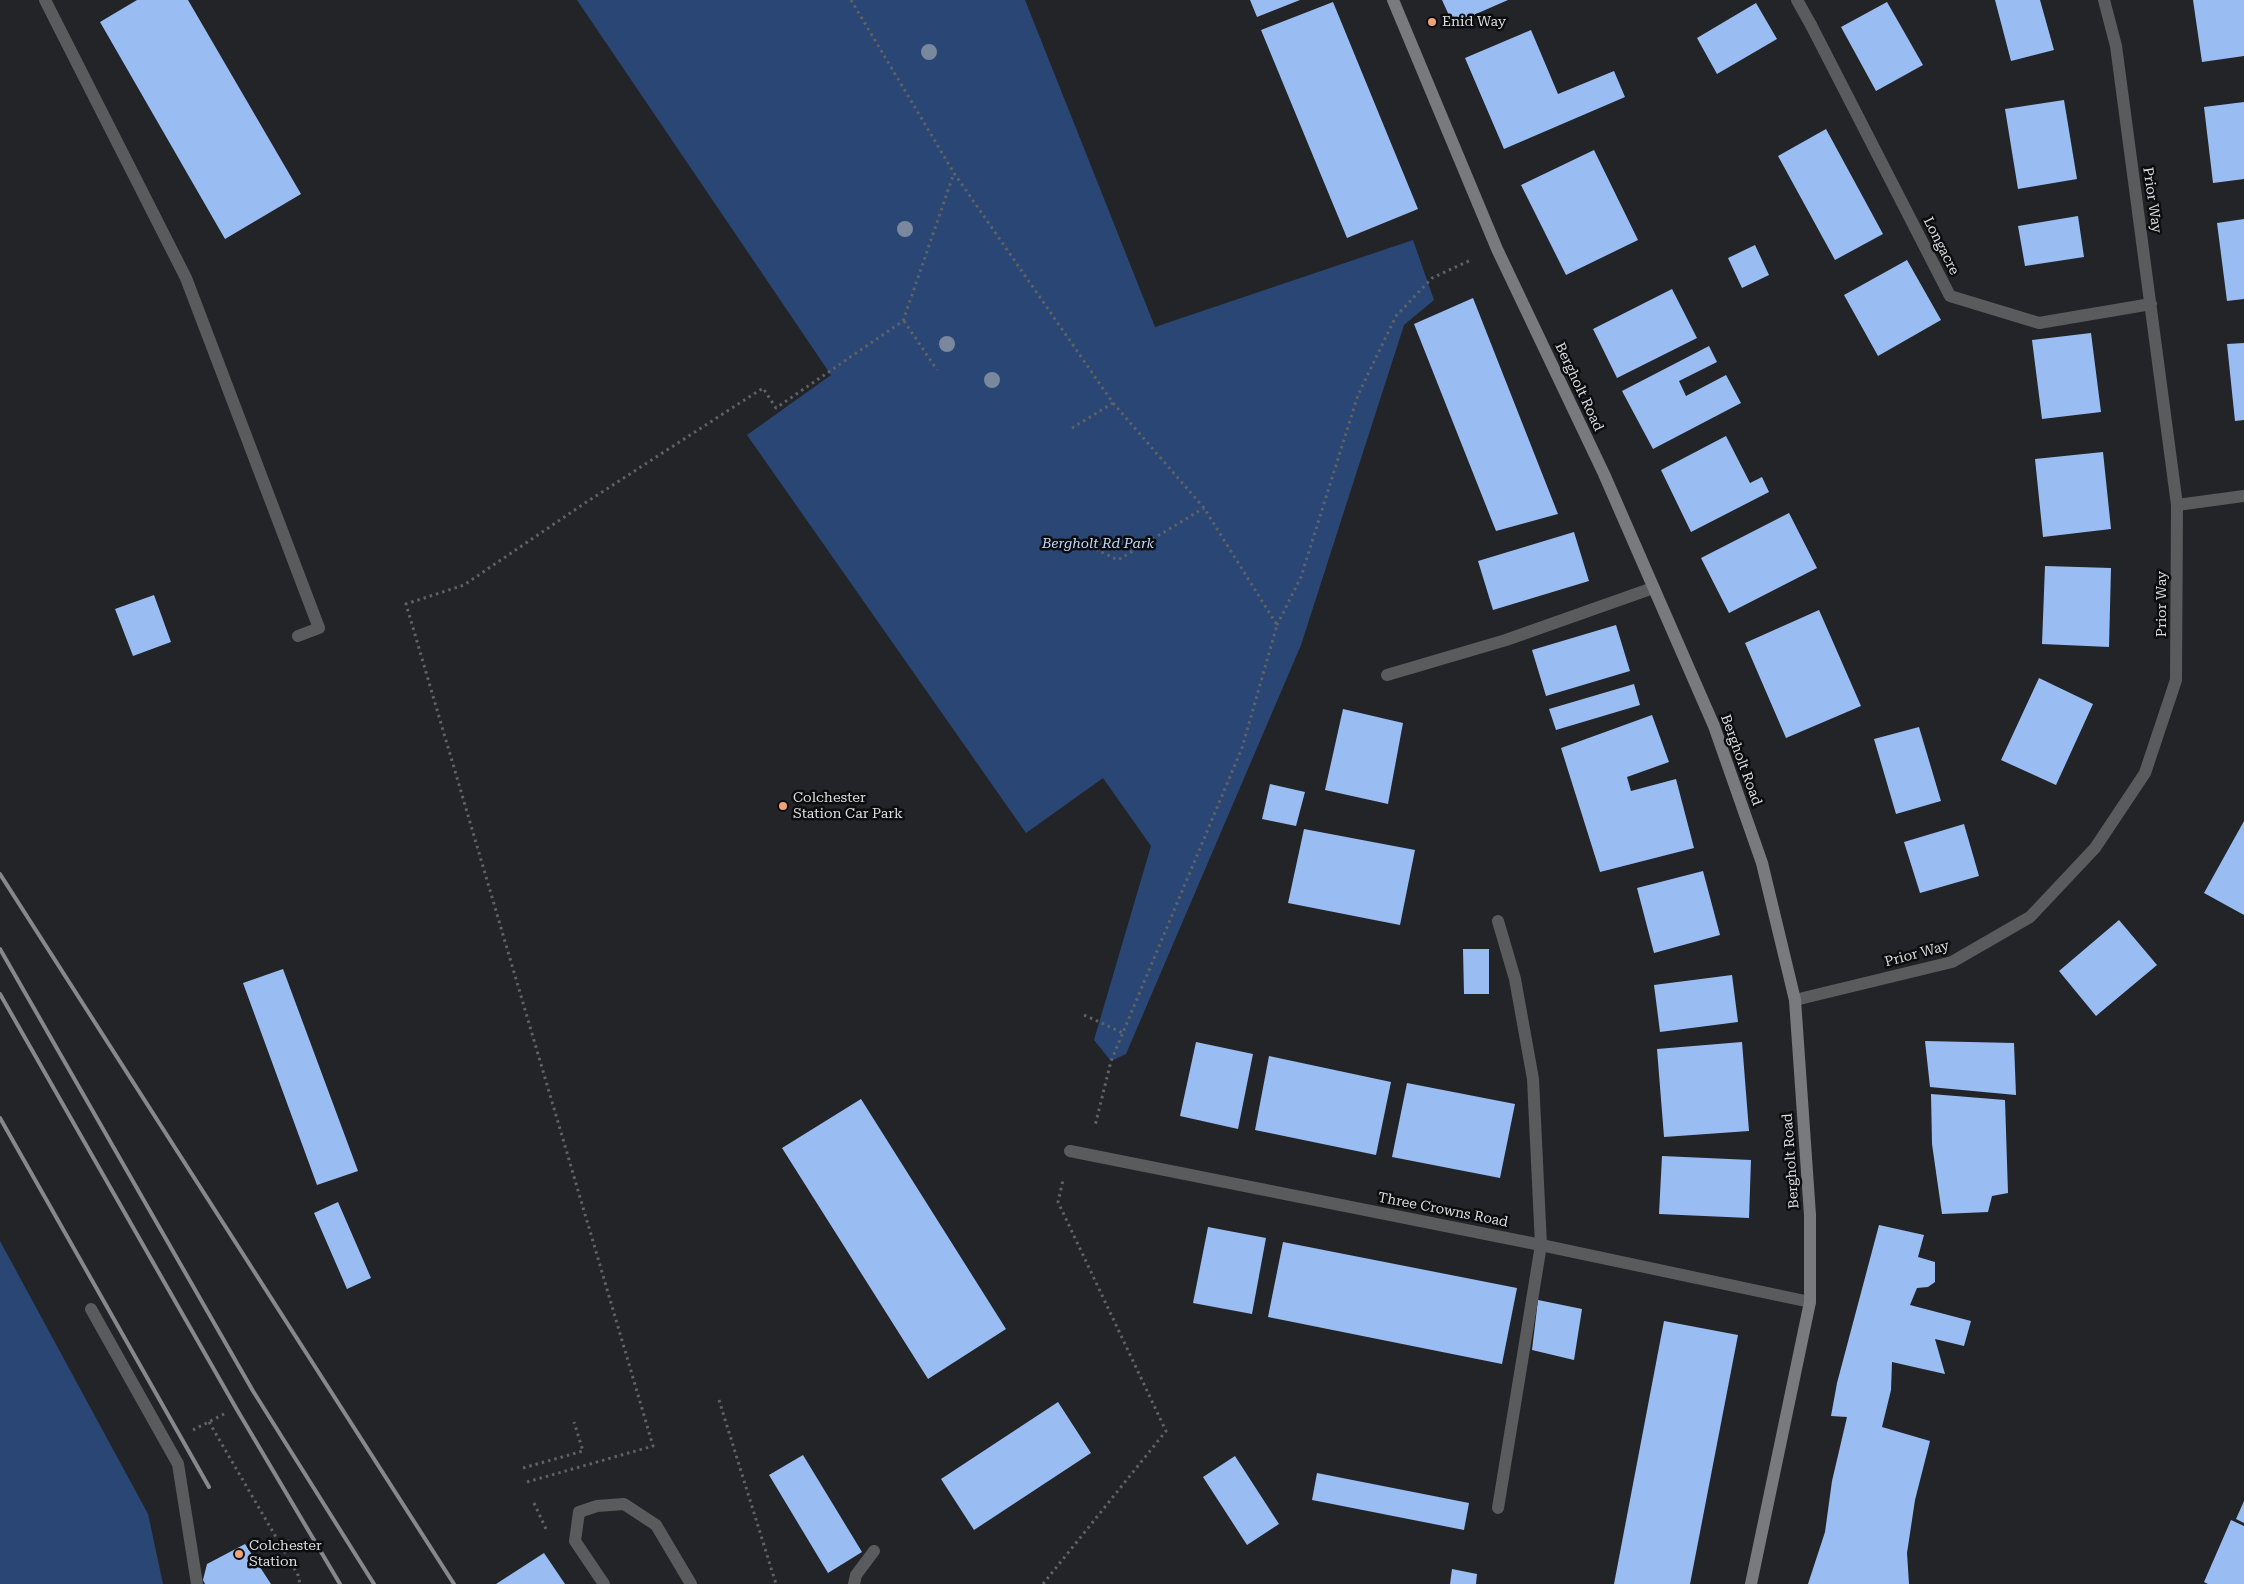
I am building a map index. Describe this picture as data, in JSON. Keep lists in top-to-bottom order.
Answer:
{
  "streets": {
    "main road": ["Bergholt Road"],
    "street": ["Prior Way", "Longacre", "Three Crowns Road"]
  },
  "crossings": [
    ["Prior Way", "Longacre"],
    ["Prior Way", "Bergholt Road"],
    ["Bergholt Road", "Three Crowns Road"]
  ],
  "parks": ["Bergholt Rd Park"],
  "places": ["Enid Way", "Colchester Station Car Park", "Colchester Station"]
}
